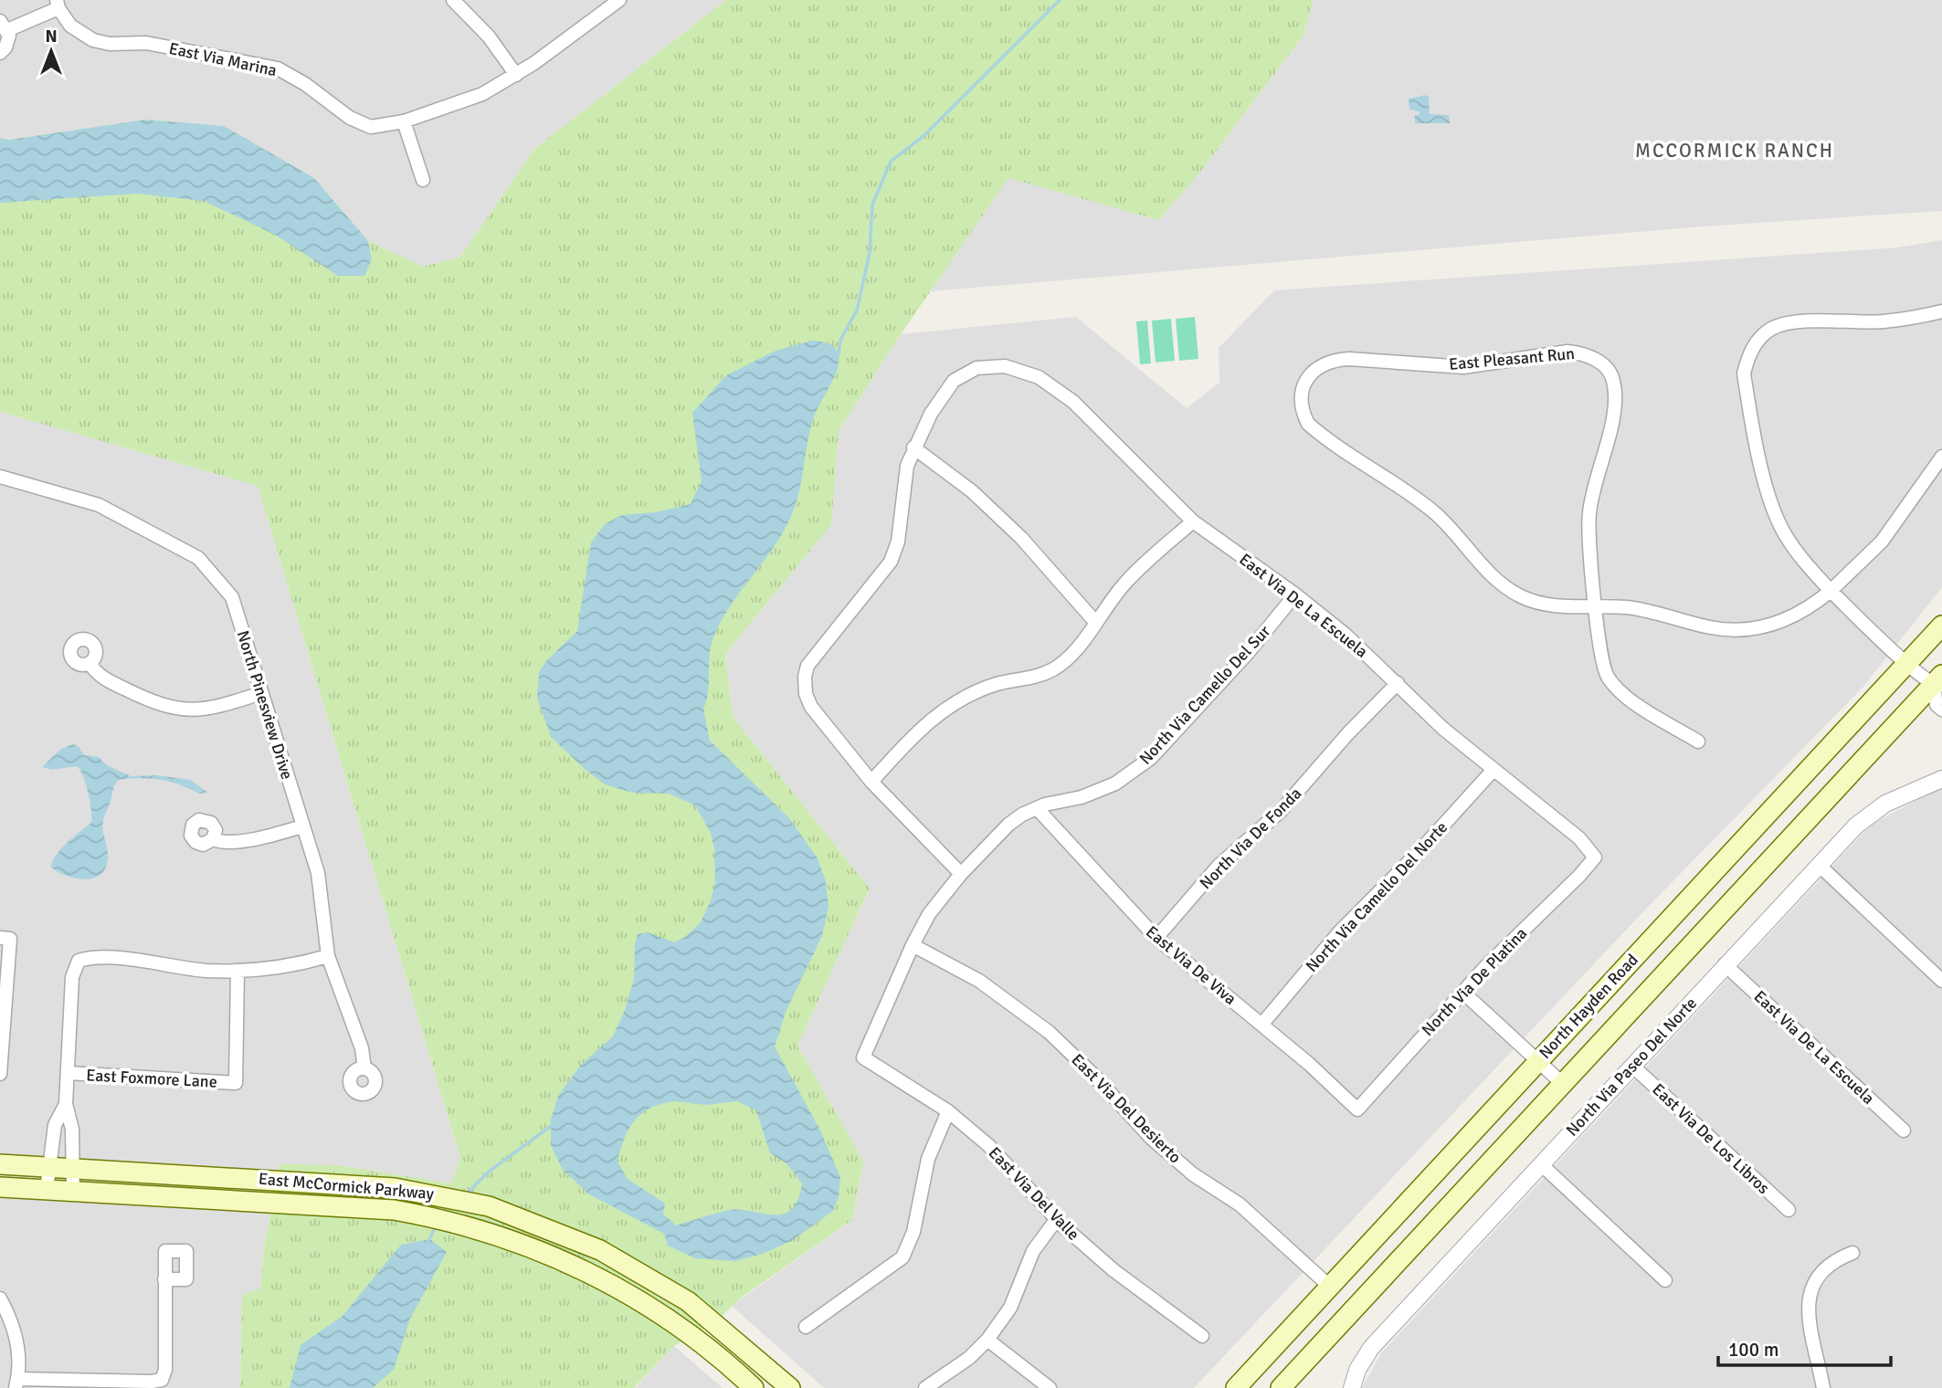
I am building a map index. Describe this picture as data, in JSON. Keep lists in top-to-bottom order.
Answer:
{
  "streets": {
    "main road": ["North Hayden Road", "East McCormick Parkway"],
    "street": [
      "East Via Marina",
      "East Pleasant Run",
      "East Via De La Escuela",
      "North Via Camello Del Sur",
      "North Pinesview Drive",
      "North Via De Fonda",
      "North Via Camello Del Norte",
      "East Via De Viva",
      "North Via De Platina",
      "North Via Paseo Del Norte",
      "East Foxmore Lane",
      "East Via Del Desierto",
      "East Via De Los Libros",
      "East Via Del Valle"
    ]
  },
  "crossings": [
    ["East Via De La Escuela", "North Via Camello Del Sur"],
    ["East Via De La Escuela", "North Via De Fonda"],
    ["East Via De La Escuela", "North Via Camello Del Norte"],
    ["East Via De La Escuela", "North Via De Platina"],
    ["East Via De La Escuela", "North Via Paseo Del Norte"],
    ["North Via Camello Del Sur", "East Via De Viva"],
    ["North Via Camello Del Sur", "East Via Del Desierto"],
    ["North Via Camello Del Sur", "East Via Del Valle"],
    ["North Via De Fonda", "East Via De Viva"],
    ["North Via Camello Del Norte", "East Via De Viva"],
    ["East Via De Viva", "North Via De Platina"],
    ["North Hayden Road", "East Via Del Desierto"],
    ["North Via Paseo Del Norte", "East Via De Los Libros"]
  ],
  "districts": ["MCCORMICK RANCH"],
  "scale_bar": "100 m",
  "north": "top"
}
